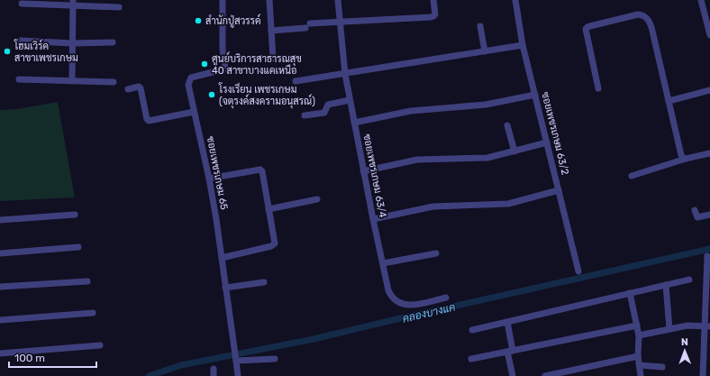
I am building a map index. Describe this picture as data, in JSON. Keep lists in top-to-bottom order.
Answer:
{
  "streets": {
    "street": ["ซอยเพชรเกษม 63/2", "ซอยเพชรเกษม 65", "ซอยเพชรเกษม 63/4"]
  },
  "water": ["คลองบางแค"],
  "places": [
    "สำนักปู่สวรรค์",
    "โฮมเวิร์ค สาขาเพชรเกษม",
    "ศูนย์บริการสาธารณสุข 40 สาขาบางแคเหนือ",
    "โรงเรียน เพชรเกษม (จตุรงค์สงครามอนุสรณ์)"
  ],
  "scale_bar": "100 m",
  "north": "top"
}
